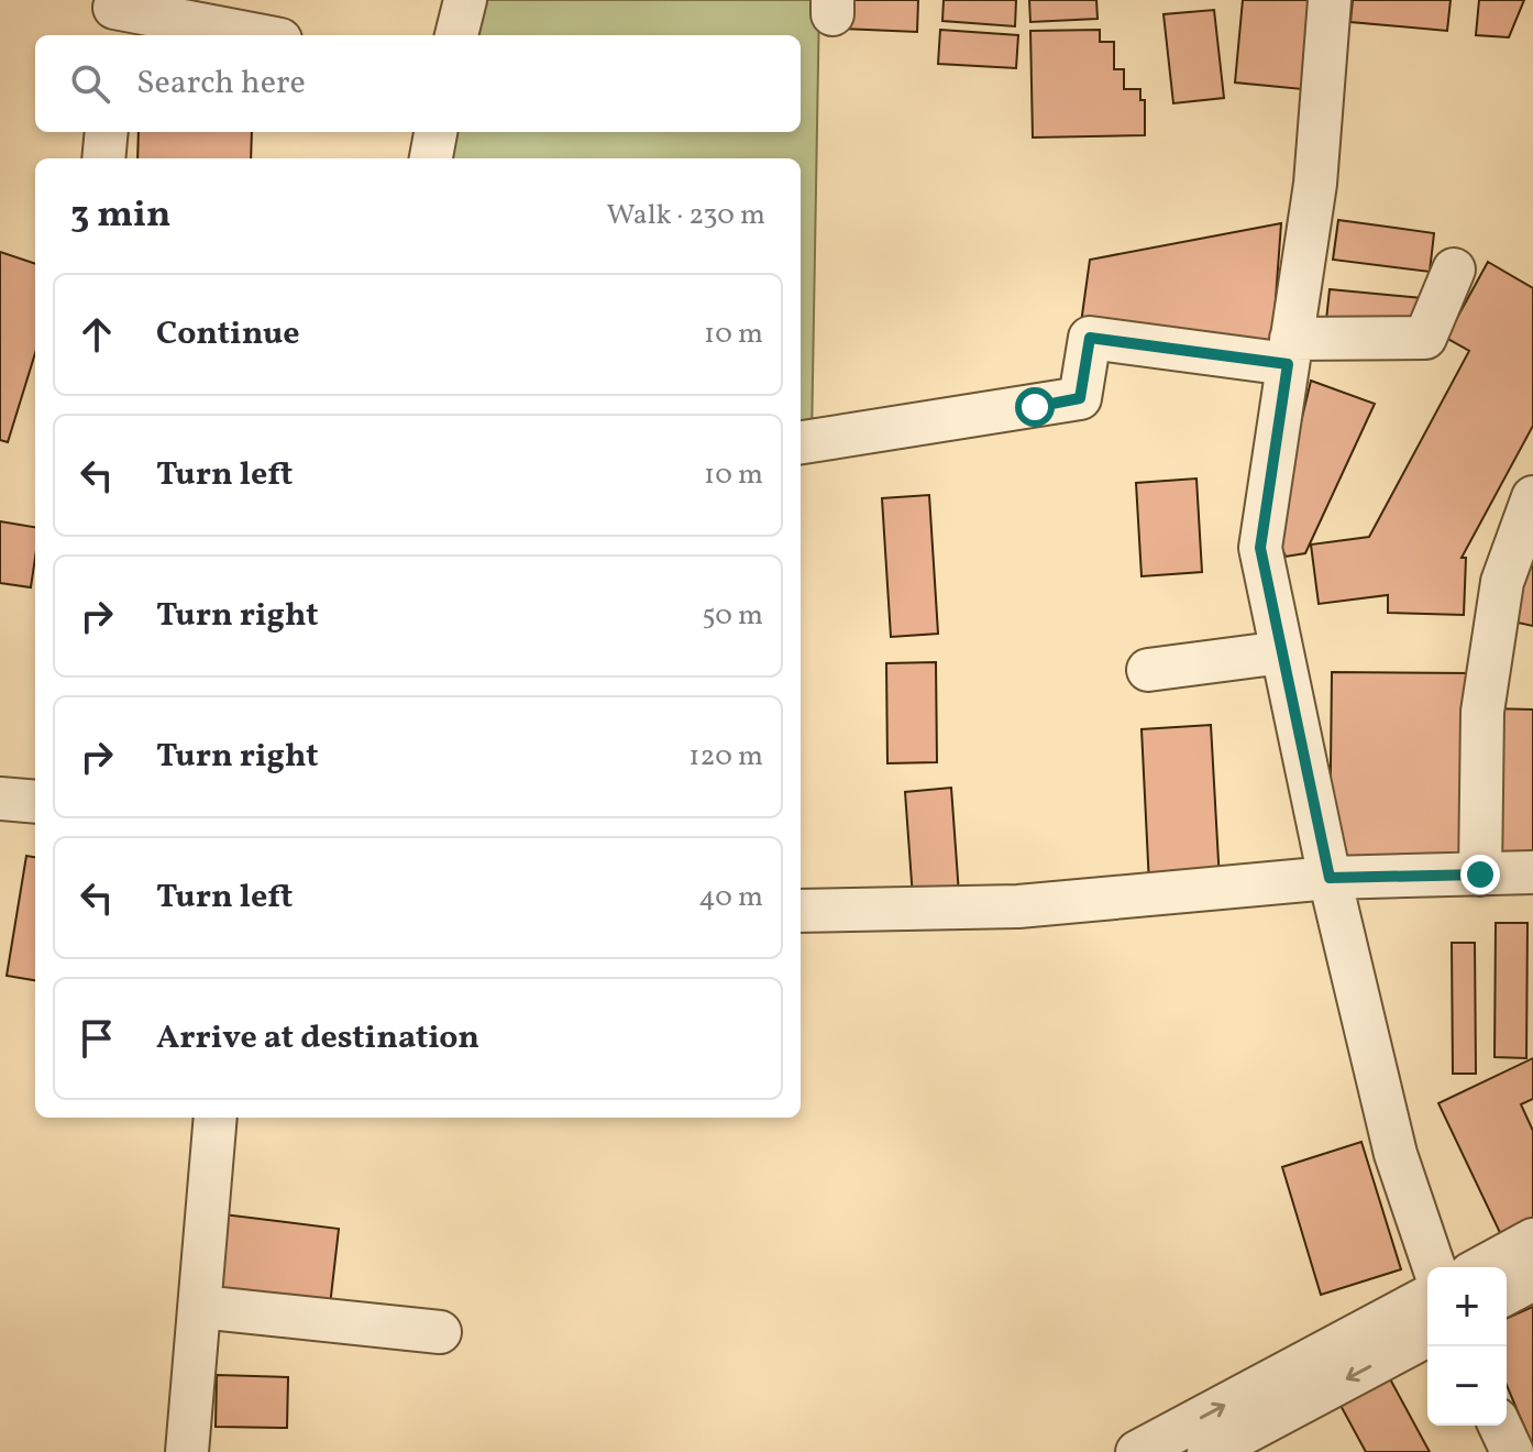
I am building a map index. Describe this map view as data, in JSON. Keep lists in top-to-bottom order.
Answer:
{
  "page": {
    "search": "Search here",
    "heading": ["3 min", "Walk · 230 m"],
    "list": [
      ["Continue", "10 m"],
      ["Turn left", "10 m"],
      ["Turn right", "50 m"],
      ["Turn right", "120 m"],
      ["Turn left", "40 m"],
      "Arrive at destination"
    ],
    "map_buttons": ["+", "−"]
  }
}
